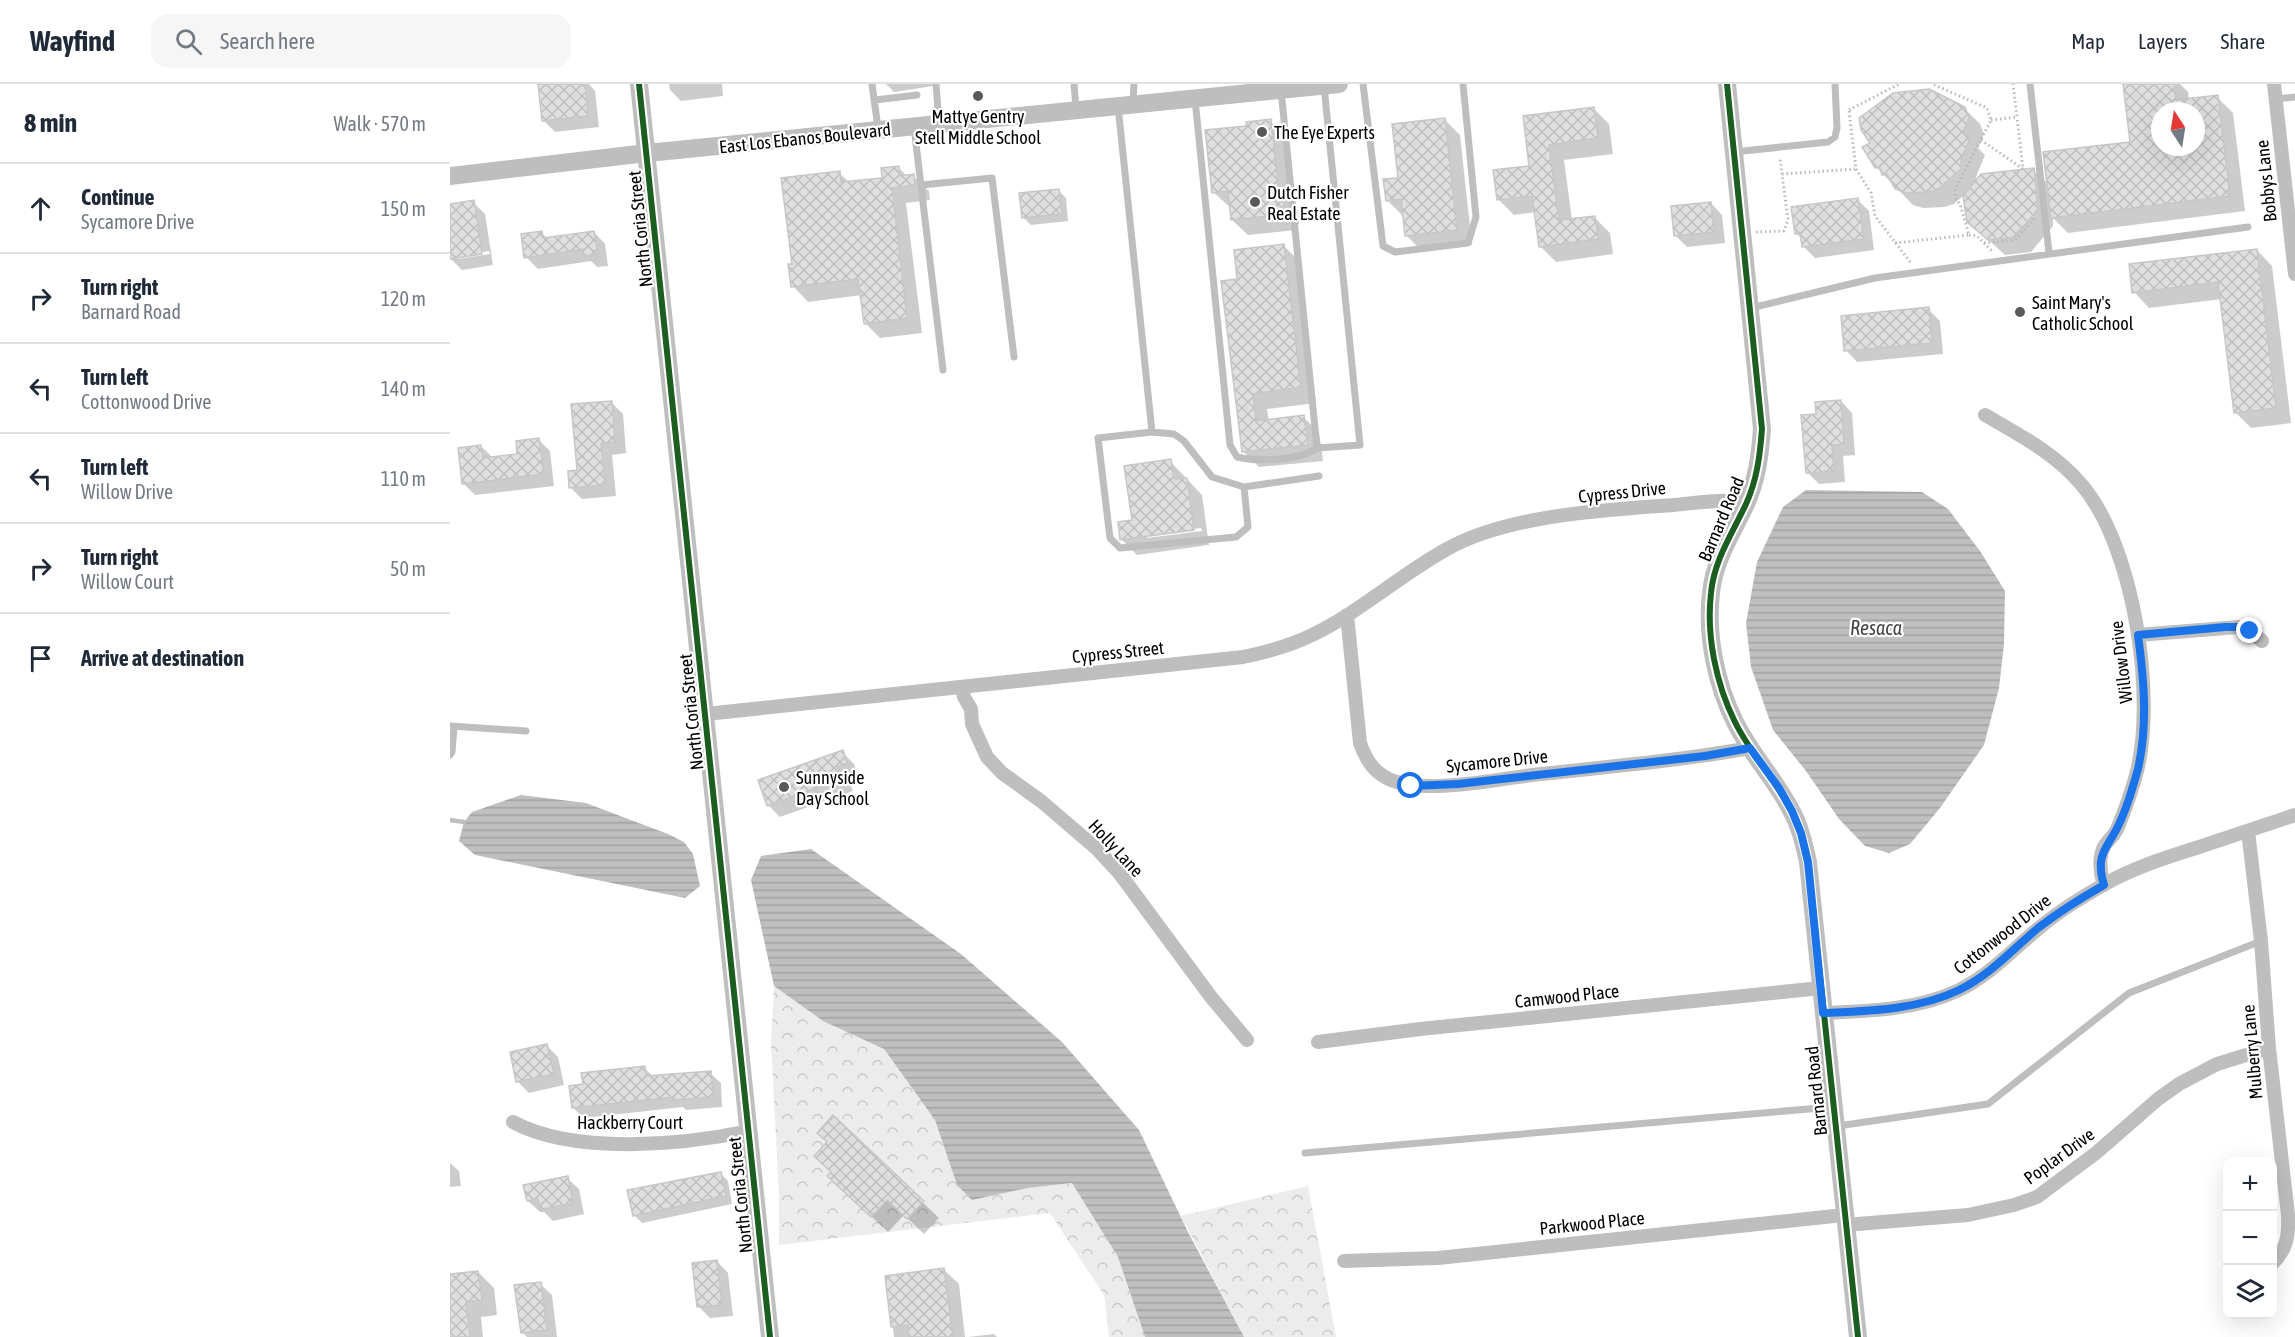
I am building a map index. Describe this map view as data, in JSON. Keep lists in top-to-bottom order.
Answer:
{
  "streets": {
    "street": [
      "East Los Ebanos Boulevard",
      "Bobbys Lane",
      "North Coria Street",
      "Cypress Drive",
      "Barnard Road",
      "Cypress Street",
      "Willow Drive",
      "Sycamore Drive",
      "Holly Lane",
      "Cottonwood Drive",
      "Camwood Place",
      "Mulberry Lane",
      "Hackberry Court",
      "Poplar Drive",
      "Parkwood Place"
    ]
  },
  "crossings": [
    ["East Los Ebanos Boulevard", "North Coria Street"],
    ["North Coria Street", "Cypress Street"],
    ["North Coria Street", "Hackberry Court"],
    ["Cypress Drive", "Barnard Road"],
    ["Cypress Drive", "Cypress Street"],
    ["Barnard Road", "Sycamore Drive"],
    ["Barnard Road", "Cottonwood Drive"],
    ["Barnard Road", "Camwood Place"],
    ["Barnard Road", "Poplar Drive"],
    ["Barnard Road", "Parkwood Place"],
    ["Cypress Street", "Sycamore Drive"],
    ["Cypress Street", "Holly Lane"],
    ["Willow Drive", "Cottonwood Drive"],
    ["Cottonwood Drive", "Mulberry Lane"],
    ["Mulberry Lane", "Poplar Drive"],
    ["Poplar Drive", "Parkwood Place"]
  ],
  "water": ["Resaca"],
  "places": [
    "Mattye Gentry Stell Middle School",
    "The Eye Experts",
    "Dutch Fisher Real Estate",
    "Saint Mary's Catholic School",
    "Sunnyside Day School"
  ],
  "north": "top",
  "page": {
    "header": "Wayfind",
    "search": "Search here",
    "nav": ["Map", "Layers", "Share"],
    "heading": ["8 min", "Walk · 570 m"],
    "list": [
      ["Continue", "Sycamore Drive", "150 m"],
      ["Turn right", "Barnard Road", "120 m"],
      ["Turn left", "Cottonwood Drive", "140 m"],
      ["Turn left", "Willow Drive", "110 m"],
      ["Turn right", "Willow Court", "50 m"],
      "Arrive at destination"
    ],
    "map_buttons": ["+", "−"]
  }
}
